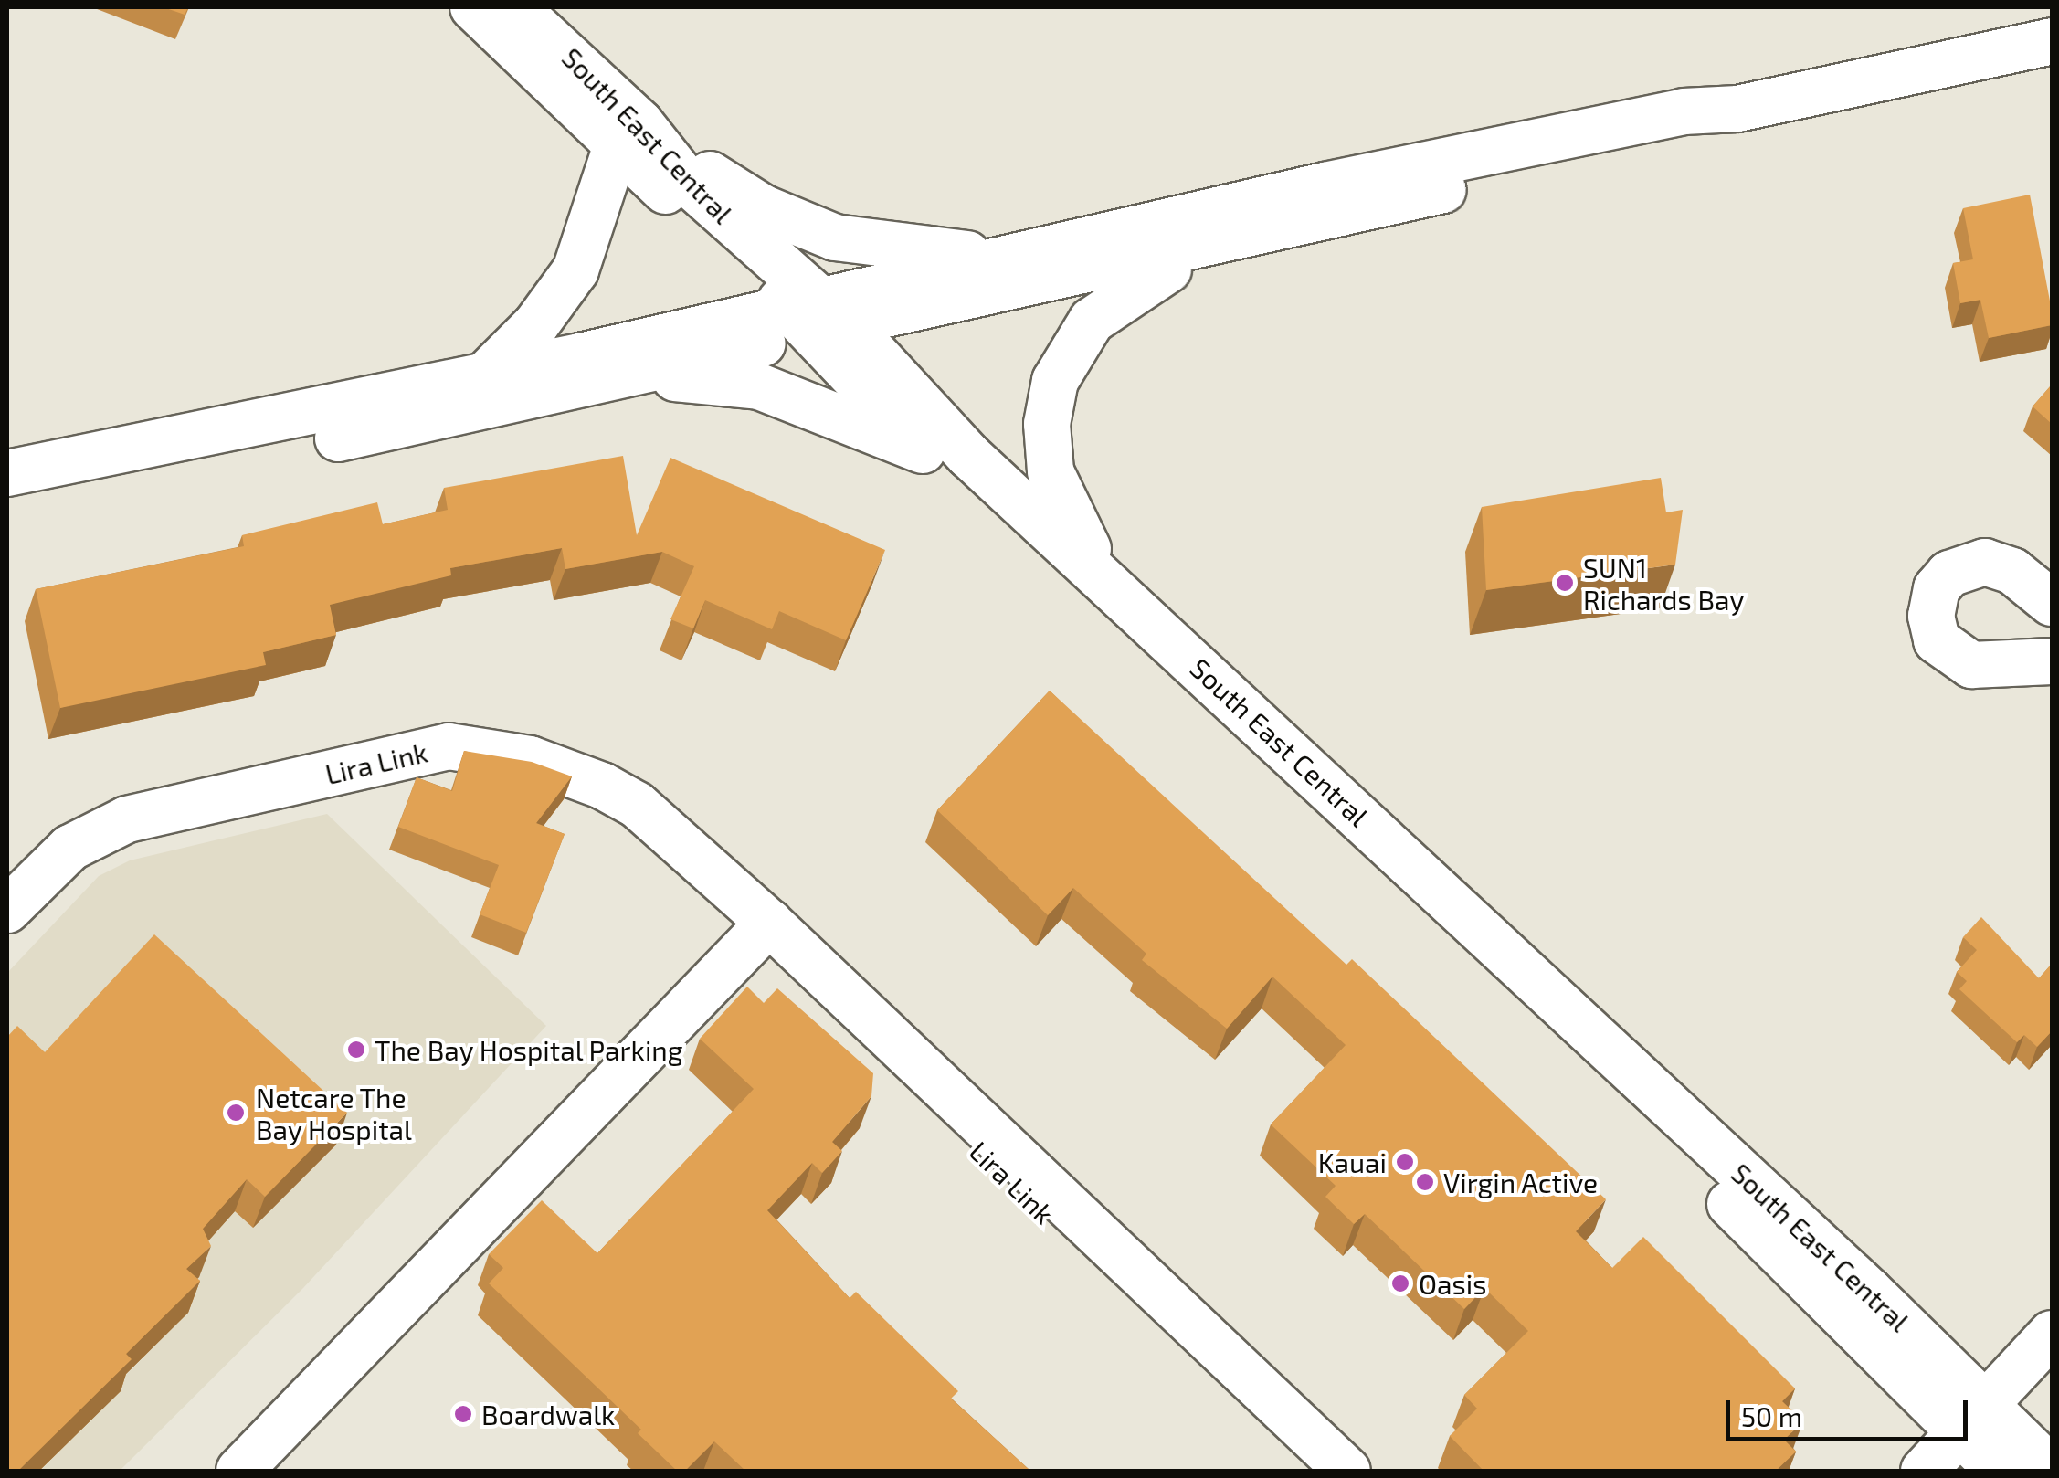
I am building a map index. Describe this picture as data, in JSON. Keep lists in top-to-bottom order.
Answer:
{
  "streets": {
    "street": ["South East Central", "Lira Link"]
  },
  "places": [
    "SUN1 Richards Bay",
    "The Bay Hospital Parking",
    "Netcare The Bay Hospital",
    "Kauai",
    "Virgin Active",
    "Oasis",
    "Boardwalk"
  ],
  "scale_bar": "50 m"
}
